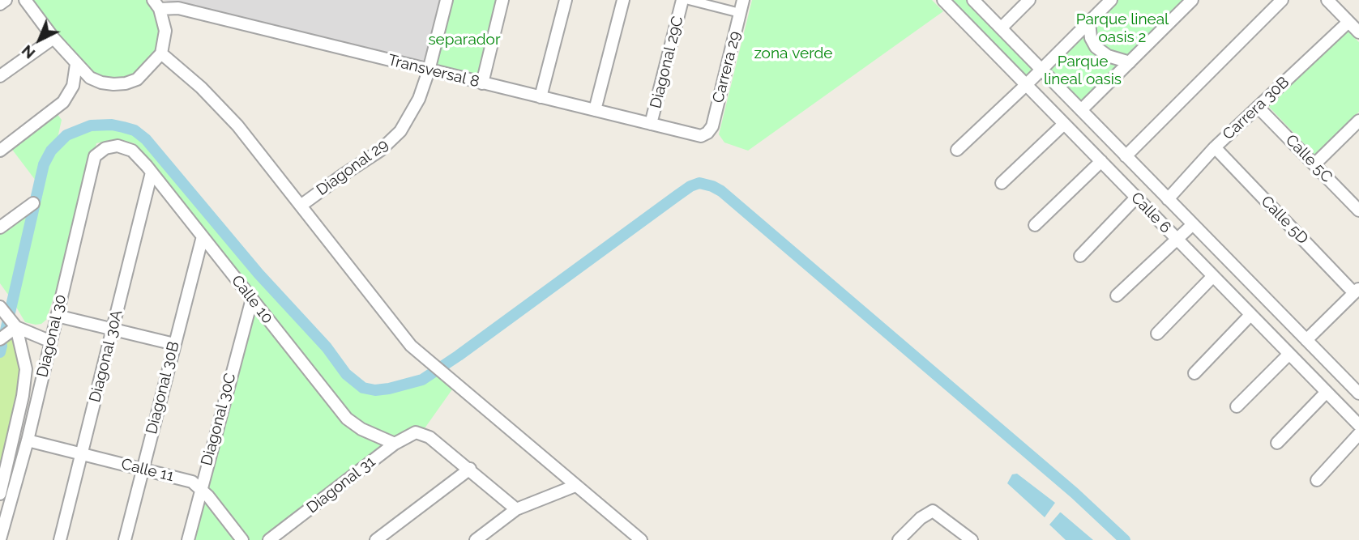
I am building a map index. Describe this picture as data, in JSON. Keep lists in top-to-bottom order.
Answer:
{
  "streets": {
    "street": [
      "Diagonal 29C",
      "Carrera 29",
      "Transversal 8",
      "Carrera 30B",
      "Calle 5C",
      "Diagonal 29",
      "Calle 6",
      "Calle 5D",
      "Calle 10",
      "Diagonal 30",
      "Diagonal 30A",
      "Diagonal 30B",
      "Diagonal 30C",
      "Calle 11",
      "Diagonal 31"
    ]
  },
  "crossings": [
    ["Diagonal 29C", "Transversal 8"],
    ["Carrera 29", "Transversal 8"],
    ["Transversal 8", "Diagonal 29"],
    ["Carrera 30B", "Calle 5C"],
    ["Carrera 30B", "Calle 6"],
    ["Carrera 30B", "Calle 5D"],
    ["Calle 10", "Diagonal 30"],
    ["Calle 10", "Diagonal 30A"],
    ["Calle 10", "Diagonal 30B"],
    ["Calle 10", "Diagonal 30C"],
    ["Calle 10", "Diagonal 31"],
    ["Diagonal 30", "Calle 11"],
    ["Diagonal 30A", "Calle 11"],
    ["Diagonal 30B", "Calle 11"],
    ["Diagonal 30C", "Calle 11"]
  ],
  "parks": [
    "Parque lineal oasis 2",
    "separador",
    "zona verde",
    "Parque lineal oasis"
  ],
  "north": "bottom left"
}
